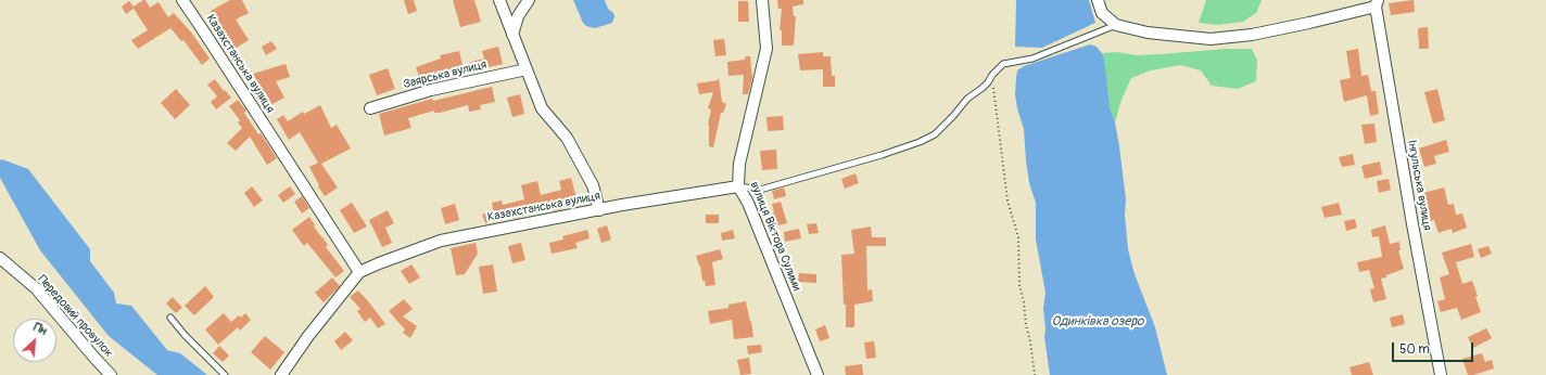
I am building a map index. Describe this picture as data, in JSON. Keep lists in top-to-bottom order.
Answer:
{
  "streets": {
    "street": [
      "Казахстанська вулиця",
      "Заярська вулиця",
      "Інгульська вулиця",
      "вулиця Віктора Сулими",
      "Передовий провулок"
    ]
  },
  "crossings": [
    ["Казахстанська вулиця", "вулиця Віктора Сулими"]
  ],
  "water": ["Одинківка озеро"],
  "scale_bar": "50 m",
  "north": "top right"
}
